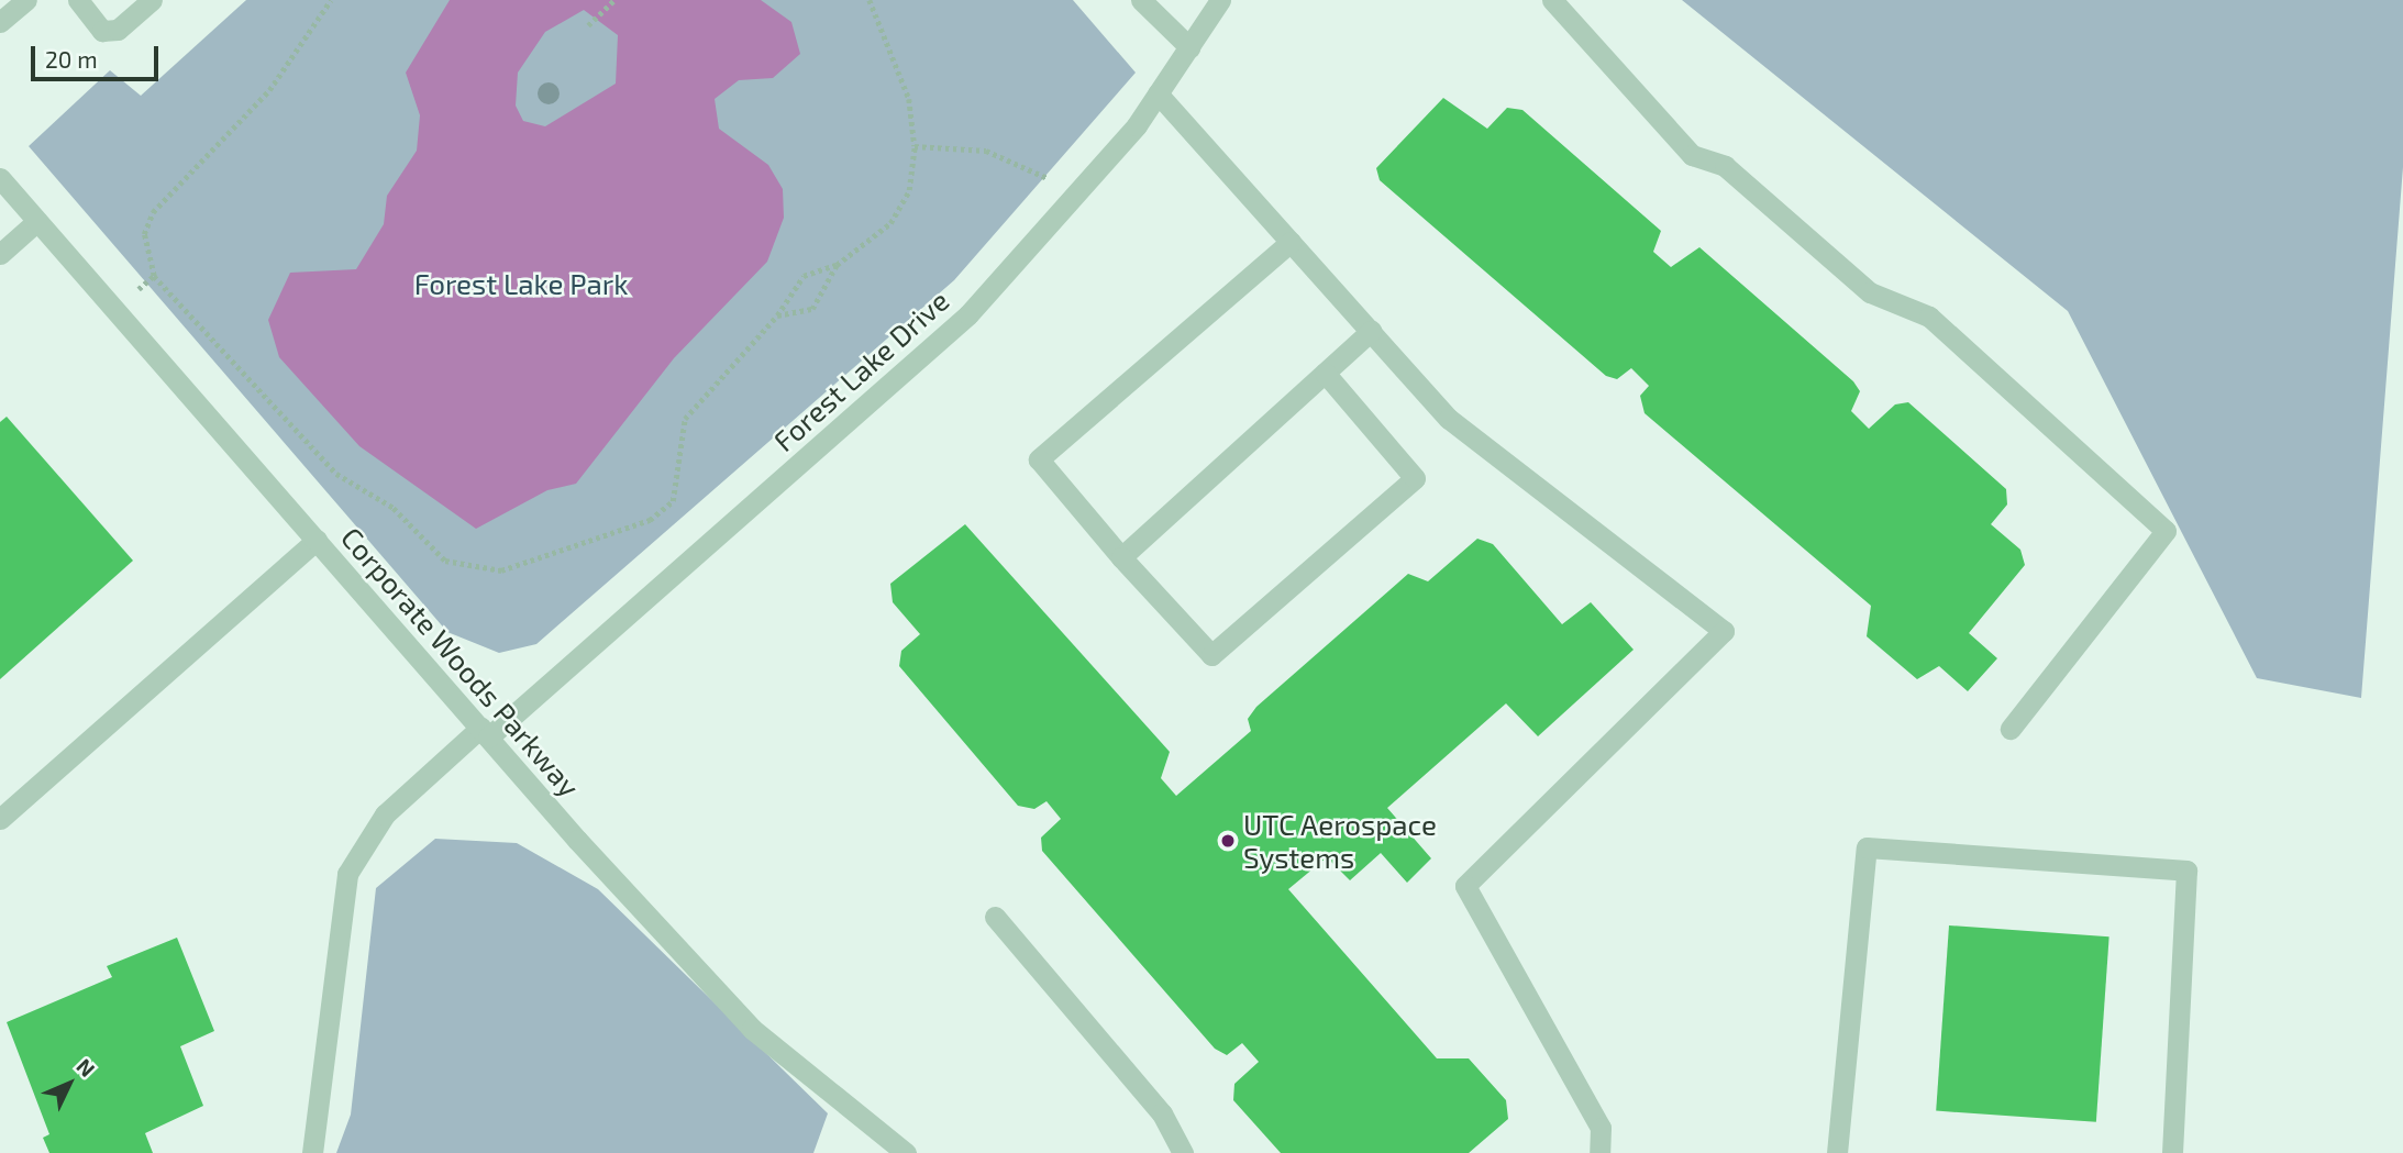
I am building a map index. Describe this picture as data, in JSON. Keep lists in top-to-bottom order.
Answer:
{
  "streets": {
    "street": ["Forest Lake Drive", "Corporate Woods Parkway"]
  },
  "crossings": [
    ["Forest Lake Drive", "Corporate Woods Parkway"]
  ],
  "parks": ["Forest Lake Park"],
  "places": ["UTC Aerospace Systems"],
  "scale_bar": "20 m",
  "north": "top right"
}
